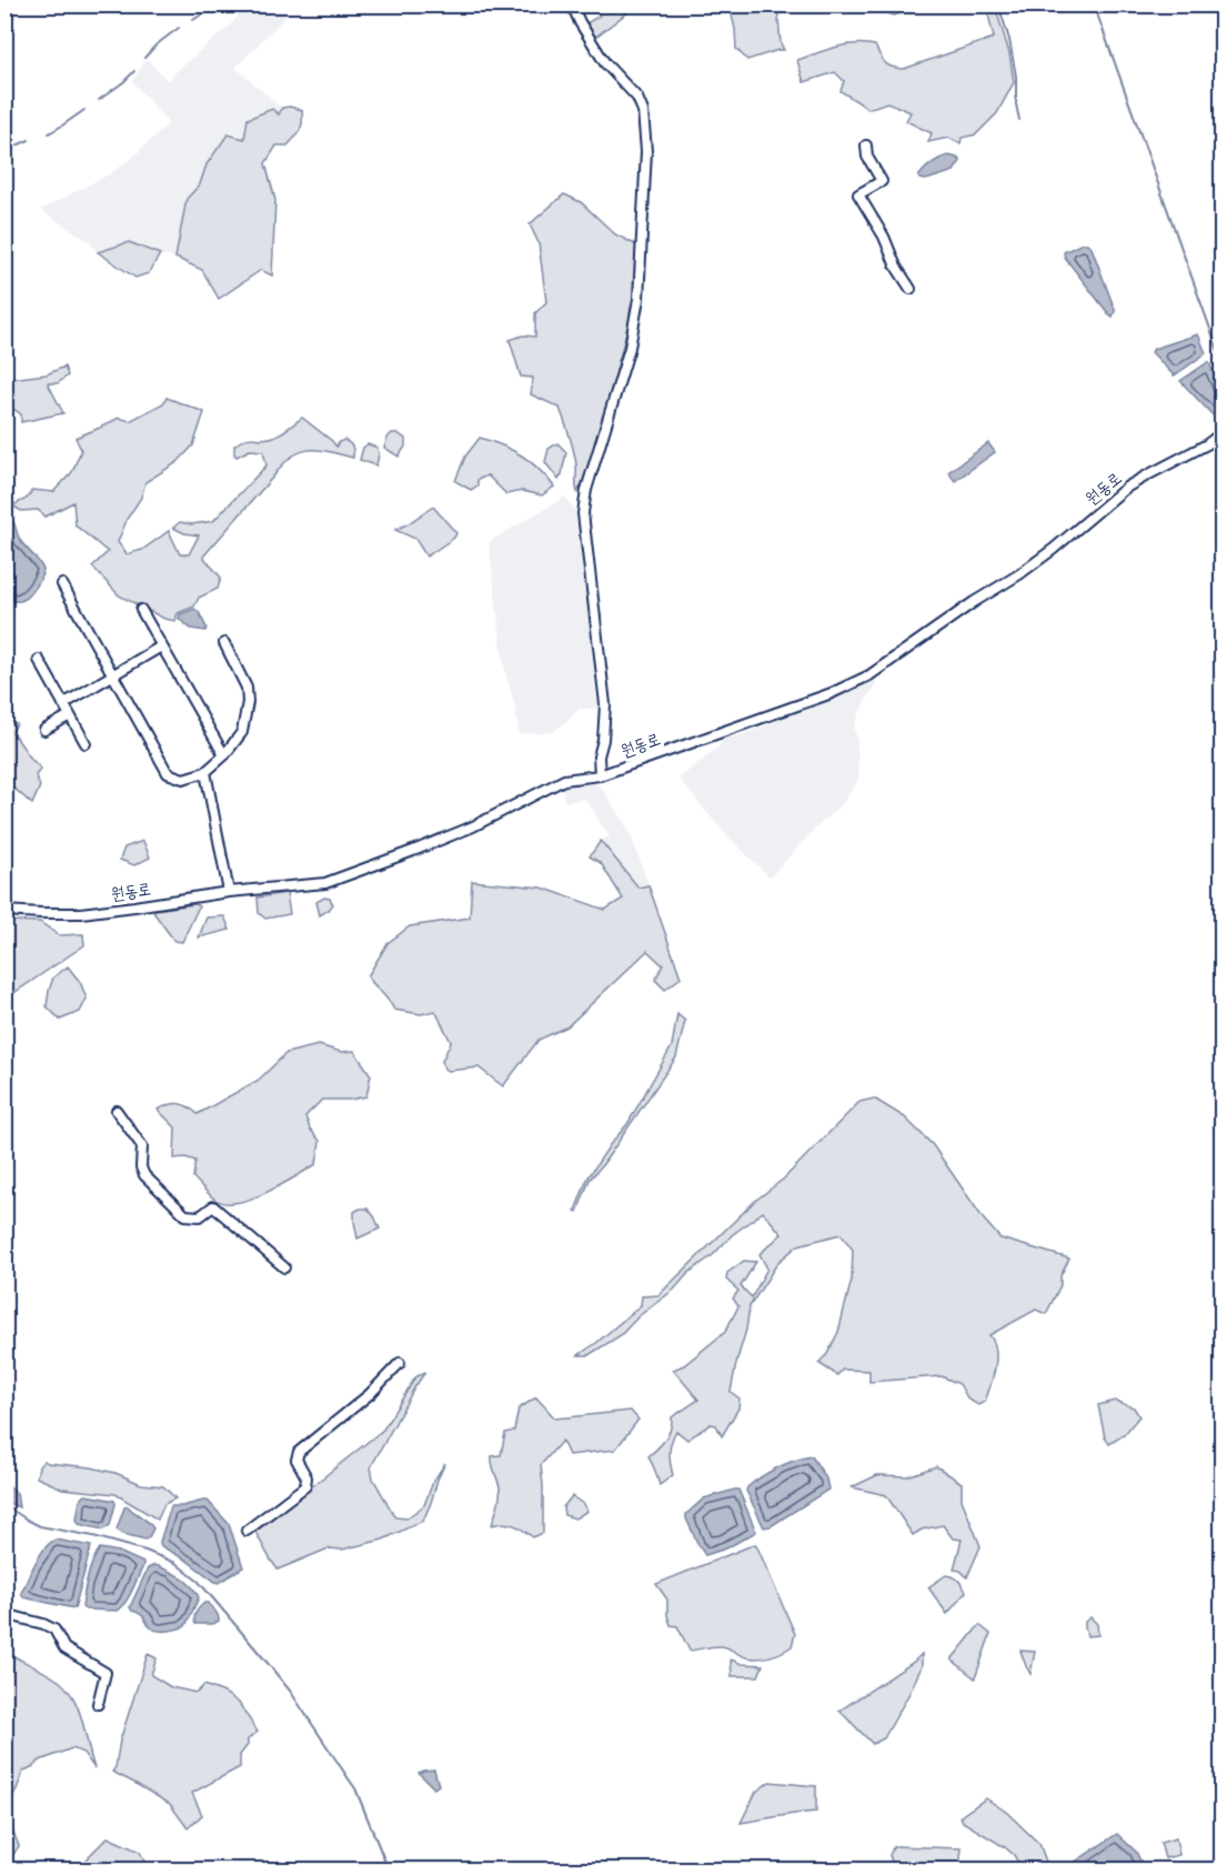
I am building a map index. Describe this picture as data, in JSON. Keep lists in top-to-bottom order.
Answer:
{
  "streets": {
    "street": ["원동로"]
  }
}
